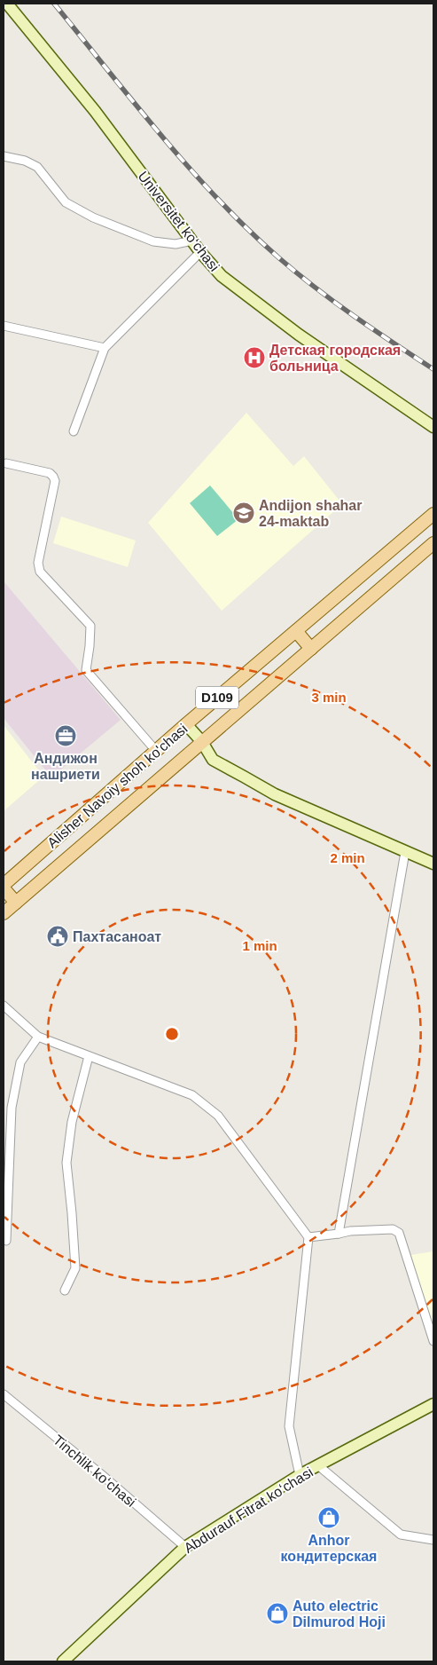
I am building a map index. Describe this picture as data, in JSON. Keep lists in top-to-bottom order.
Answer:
{
  "streets": {
    "main road": [
      "Universitet kо‘chasi",
      "D109",
      "Alisher Navoiy shoh ko'chasi",
      "Abdurauf Fitrat koʻchasi"
    ],
    "street": ["Tinchlik kо‘chasi"]
  },
  "crossings": [
    ["Tinchlik kо‘chasi", "Abdurauf Fitrat koʻchasi"]
  ],
  "places": {
    "hospital": ["Детская городская больница"],
    "school or university": ["Andijon shahar 24-maktab"],
    "office": ["Андижон нашриети"],
    "public building": ["Пахтасаноат"],
    "shop": ["Anhor кондитерская", "Auto electric Dilmurod Hoji"]
  },
  "rings": ["3 min", "2 min", "1 min"]
}
